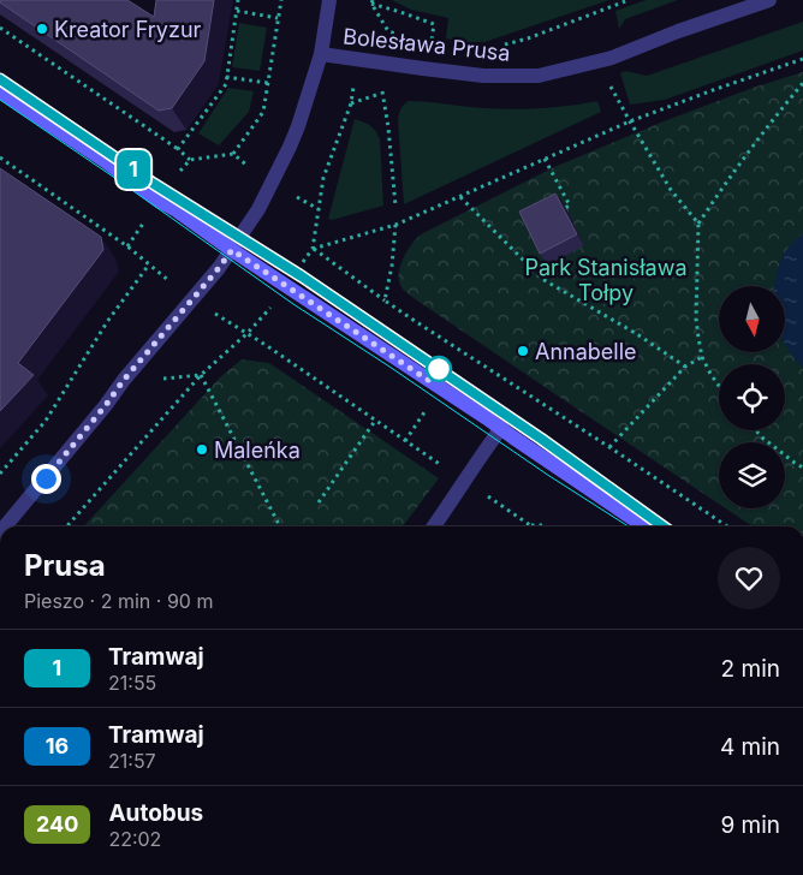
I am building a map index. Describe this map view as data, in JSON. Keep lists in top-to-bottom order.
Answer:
{
  "streets": {
    "street": ["Bolesława Prusa"]
  },
  "parks": ["Park Stanisława Tołpy"],
  "places": ["Kreator Fryzur", "Annabelle", "Maleńka"],
  "lines": ["tram line 1"],
  "north": "bottom",
  "page": {
    "on_map": "1",
    "heading": ["Prusa", "Pieszo · 2 min · 90 m"],
    "list": [
      {
        "mark": "1",
        "name": "Tramwaj",
        "note": "21:55",
        "value": "2 min"
      },
      {
        "mark": "16",
        "name": "Tramwaj",
        "note": "21:57",
        "value": "4 min"
      },
      {
        "mark": "240",
        "name": "Autobus",
        "note": "22:02",
        "value": "9 min"
      }
    ]
  }
}
